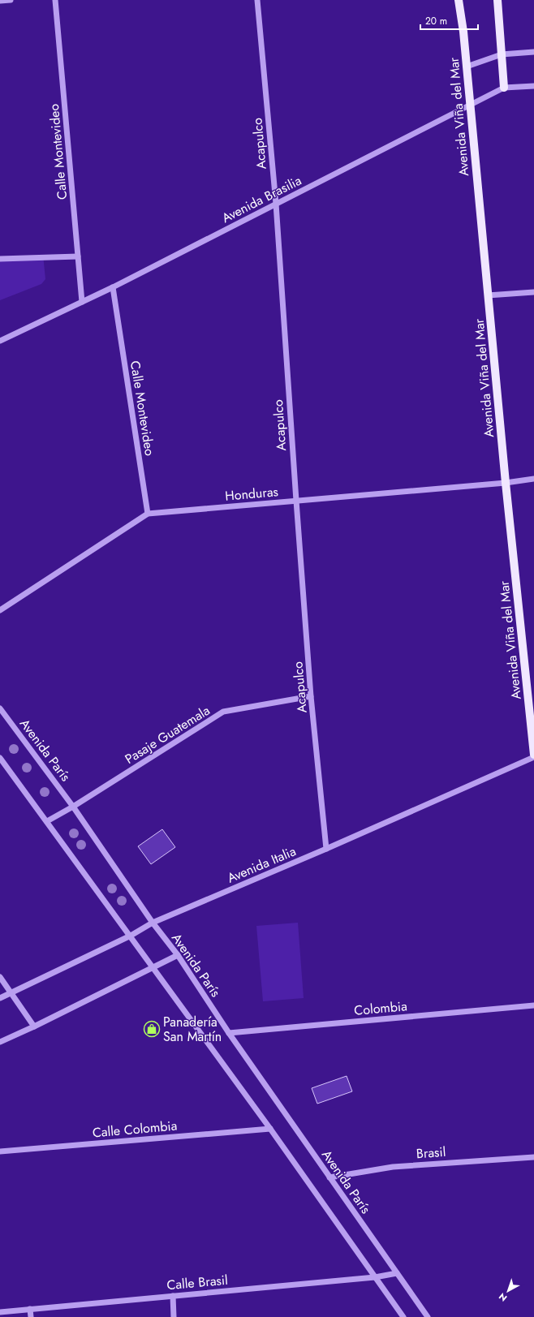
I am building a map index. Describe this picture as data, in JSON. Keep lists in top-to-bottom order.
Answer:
{
  "streets": {
    "main road": ["Avenida Viña del Mar"],
    "street": [
      "Acapulco",
      "Calle Montevideo",
      "Avenida Brasilia",
      "Honduras",
      "Pasaje Guatemala",
      "Avenida París",
      "Avenida Italia",
      "Colombia",
      "Calle Colombia",
      "Brasil",
      "Calle Brasil"
    ]
  },
  "crossings": [
    ["Avenida Viña del Mar", "Avenida Brasilia"],
    ["Avenida Viña del Mar", "Honduras"],
    ["Acapulco", "Avenida Brasilia"],
    ["Acapulco", "Honduras"],
    ["Acapulco", "Pasaje Guatemala"],
    ["Acapulco", "Avenida Italia"],
    ["Calle Montevideo", "Avenida Brasilia"],
    ["Calle Montevideo", "Honduras"],
    ["Pasaje Guatemala", "Avenida París"],
    ["Avenida París", "Avenida Italia"],
    ["Avenida París", "Colombia"],
    ["Avenida París", "Brasil"],
    ["Avenida París", "Calle Brasil"]
  ],
  "places": {
    "shop": ["Panadería San Martín"]
  },
  "scale_bar": "20 m",
  "north": "bottom left"
}
